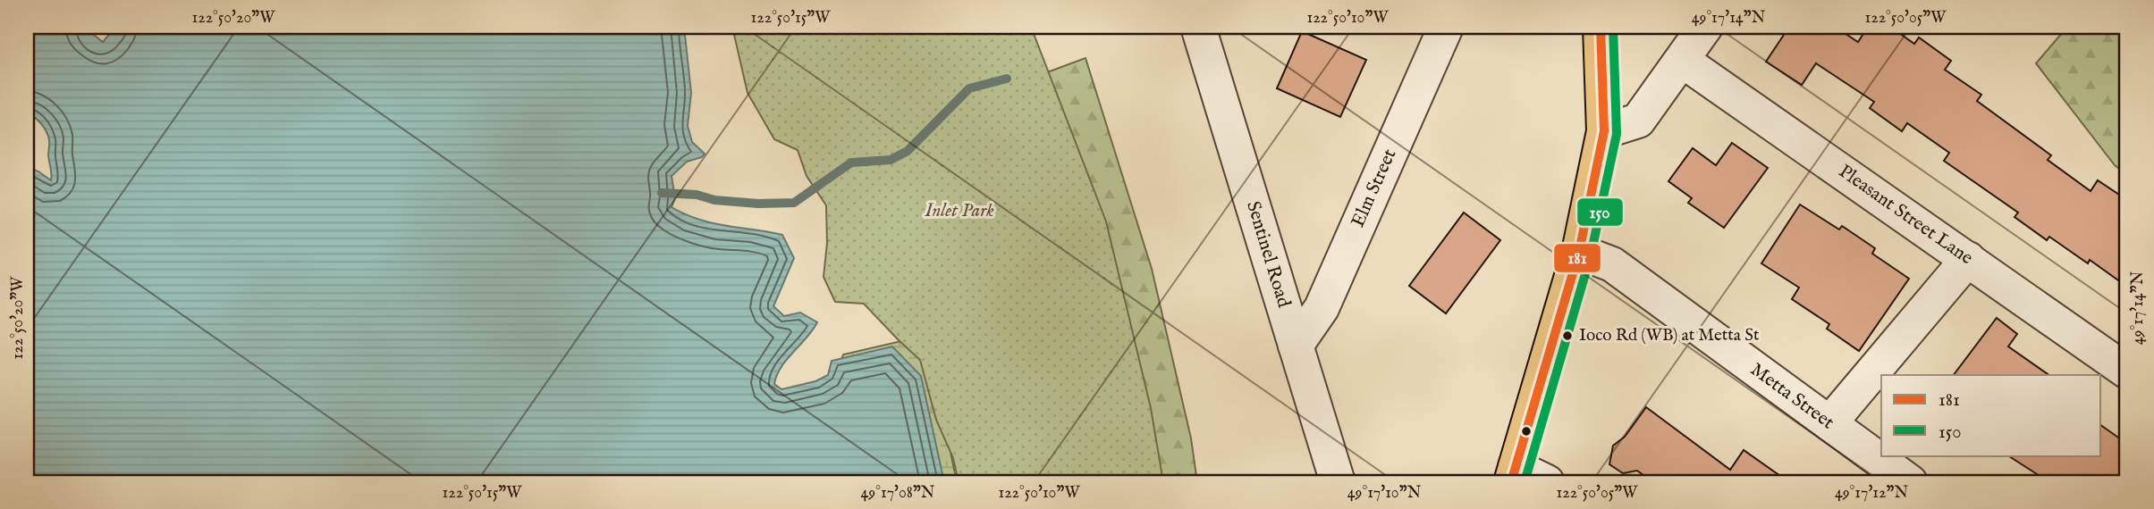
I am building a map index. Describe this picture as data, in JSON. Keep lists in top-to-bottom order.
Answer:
{
  "streets": {
    "street": [
      "Elm Street",
      "Pleasant Street Lane",
      "Sentinel Road",
      "Metta Street"
    ]
  },
  "crossings": [
    ["Elm Street", "Sentinel Road"]
  ],
  "parks": ["Inlet Park"],
  "places": ["Ioco Rd (WB) at Metta St"],
  "lines": ["transit line 181", "transit line 150"],
  "legend": ["181", "150"],
  "coordinates": [
    "122°50'20\"W",
    "122°50'15\"W",
    "122°50'10\"W",
    "49°17'14\"N",
    "122°50'05\"W",
    "49°17'08\"N",
    "49°17'10\"N",
    "49°17'12\"N"
  ]
}
